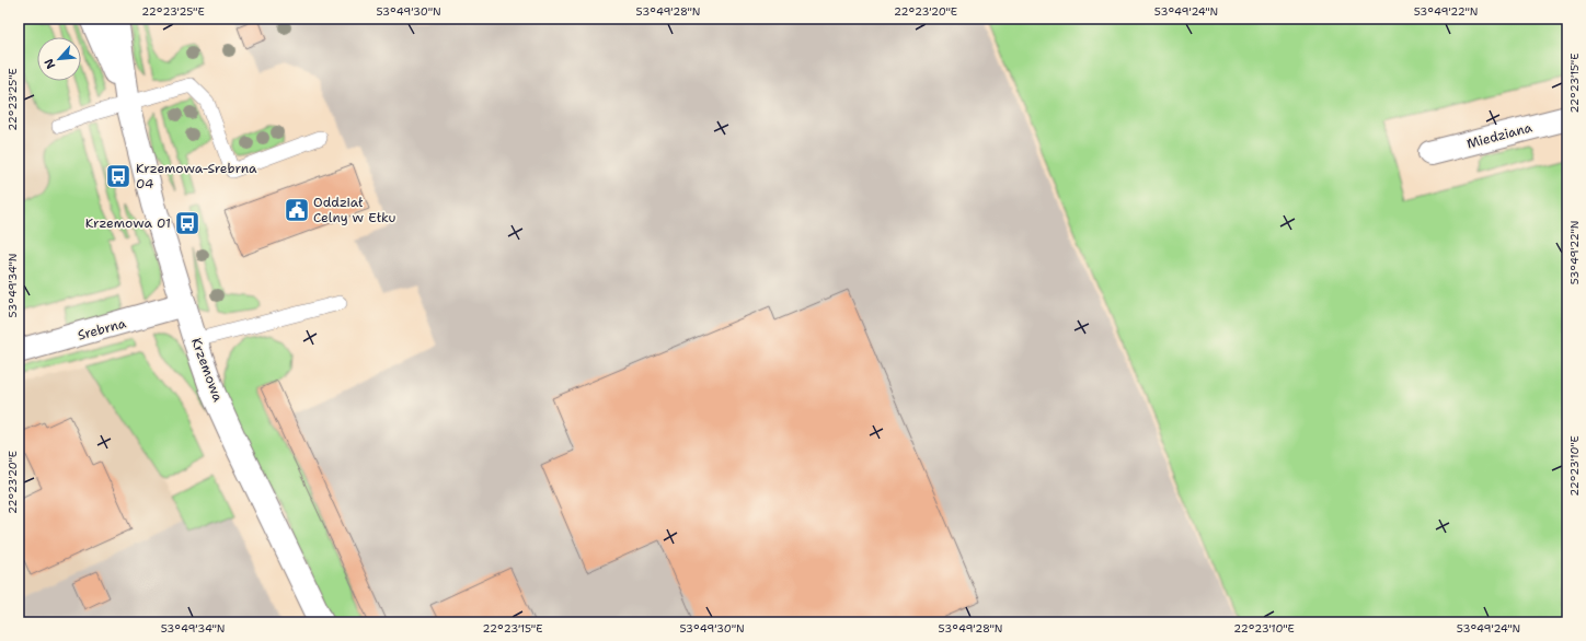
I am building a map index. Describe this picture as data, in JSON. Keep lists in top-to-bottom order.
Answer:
{
  "streets": {
    "street": ["Miedziana", "Srebrna", "Krzemowa"]
  },
  "crossings": [
    ["Srebrna", "Krzemowa"]
  ],
  "places": {
    "bus stop": ["Krzemowa-Srebrna 04", "Krzemowa 01"],
    "public building": ["Oddział Celny w Ełku"]
  },
  "north": "bottom left",
  "coordinates": [
    "22°23'25\"E",
    "53°49'30\"N",
    "53°49'28\"N",
    "22°23'20\"E",
    "53°49'24\"N",
    "53°49'22\"N",
    "22°23'15\"E",
    "53°49'34\"N",
    "22°23'10\"E"
  ]
}
